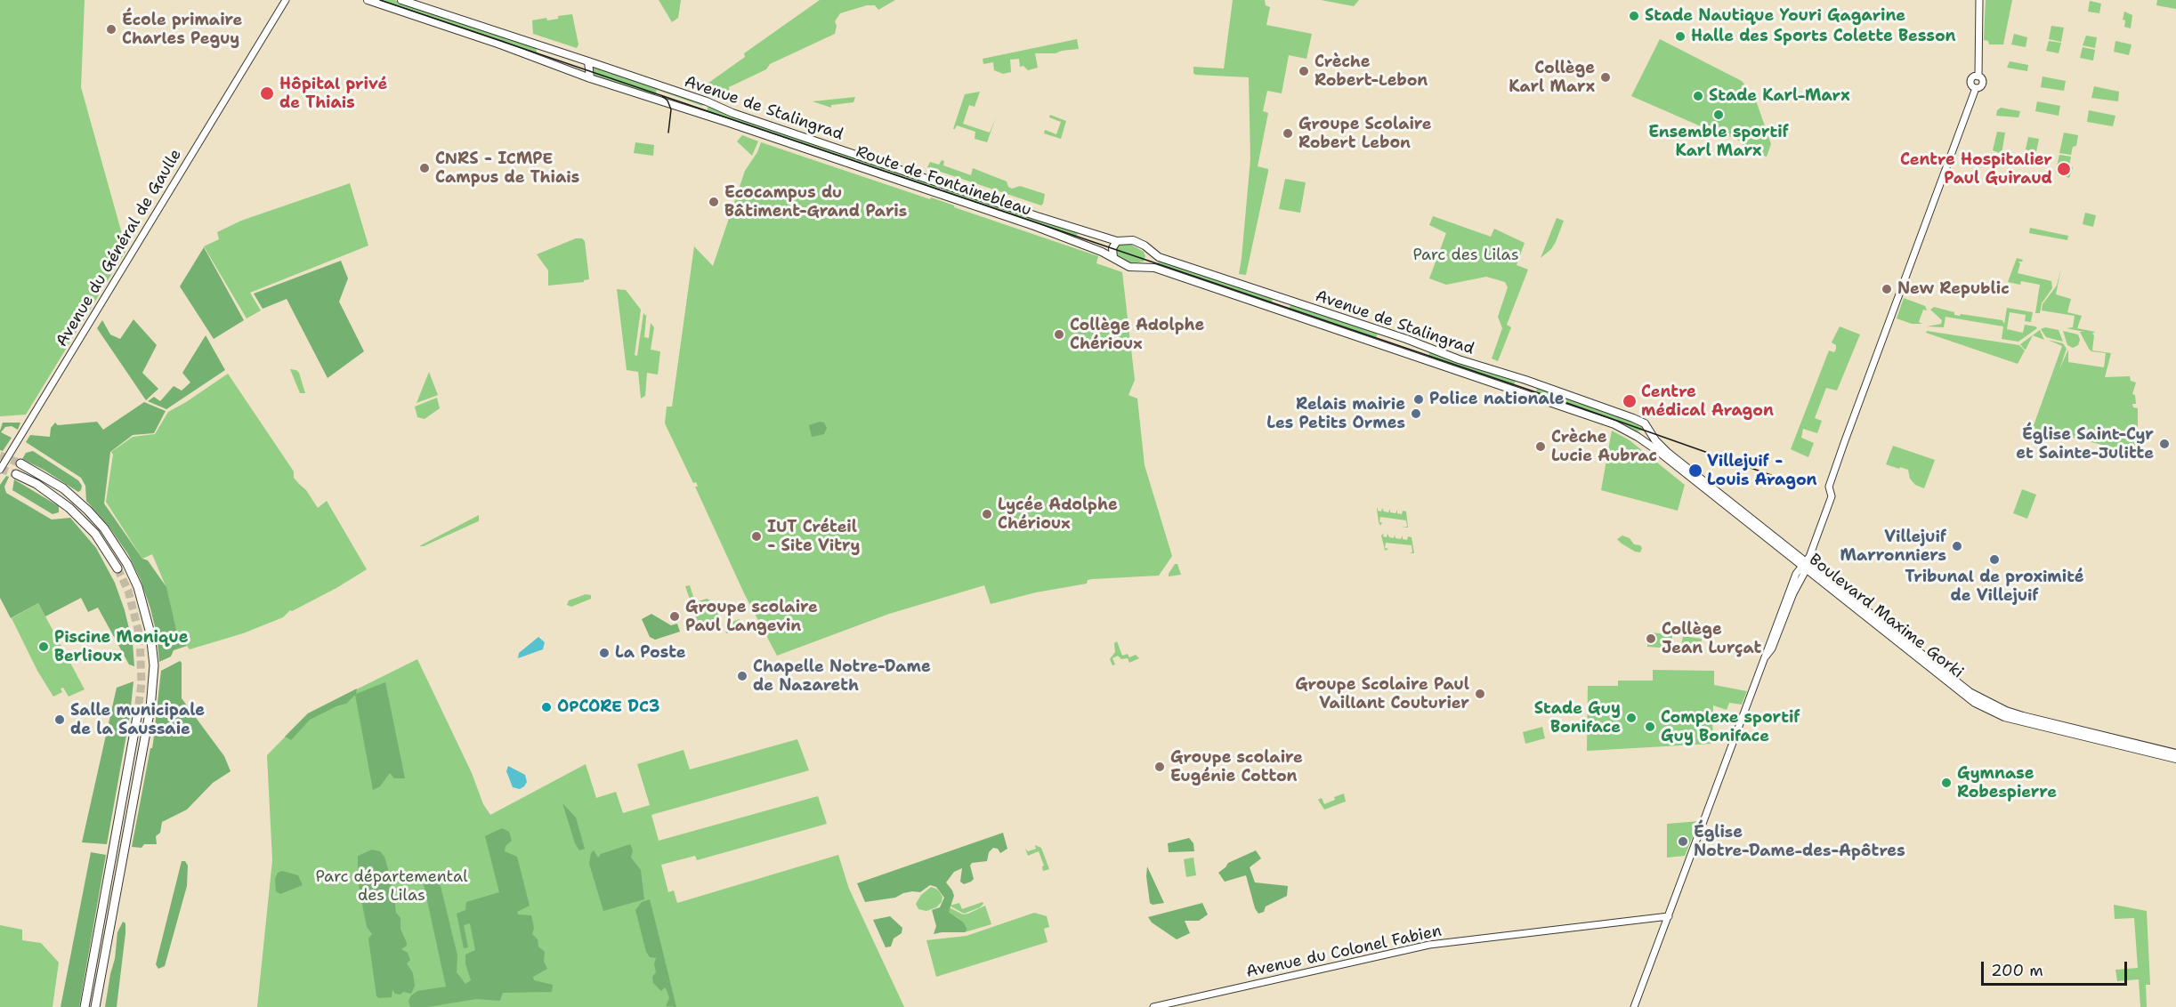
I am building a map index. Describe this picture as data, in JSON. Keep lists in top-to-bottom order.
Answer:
{
  "streets": {
    "main road": [
      "Avenue de Stalingrad",
      "Route de Fontainebleau",
      "Avenue du Général de Gaulle",
      "Boulevard Maxime Gorki",
      "Avenue du Colonel Fabien"
    ]
  },
  "crossings": [
    ["Avenue de Stalingrad", "Route de Fontainebleau"],
    ["Avenue de Stalingrad", "Boulevard Maxime Gorki"]
  ],
  "parks": ["Parc des Lilas", "Parc départemental des Lilas"],
  "places": [
    "Stade Nautique Youri Gagarine",
    "École primaire Charles Peguy",
    "Halle des Sports Colette Besson",
    "Crèche Robert-Lebon",
    "Collège Karl Marx",
    "Hôpital privé de Thiais",
    "Stade Karl-Marx",
    "Ensemble sportif Karl Marx",
    "Groupe Scolaire Robert Lebon",
    "CNRS - ICMPE Campus de Thiais",
    "Centre Hospitalier Paul Guiraud",
    "Ecocampus du Bâtiment-Grand Paris",
    "New Republic",
    "Collège Adolphe Chérioux",
    "Police nationale",
    "Centre médical Aragon",
    "Relais mairie Les Petits Ormes",
    "Église Saint-Cyr et Sainte-Julitte",
    "Crèche Lucie Aubrac",
    "Villejuif - Louis Aragon",
    "Lycée Adolphe Chérioux",
    "IUT Créteil - Site Vitry",
    "Villejuif Marronniers",
    "Tribunal de proximité de Villejuif",
    "Groupe scolaire Paul Langevin",
    "Collège Jean Lurçat",
    "Piscine Monique Berlioux",
    "La Poste",
    "Chapelle Notre-Dame de Nazareth",
    "Groupe Scolaire Paul Vaillant Couturier",
    "OPCORE DC3",
    "Stade Guy Boniface",
    "Salle municipale de la Saussaie",
    "Complexe sportif Guy Boniface",
    "Groupe scolaire Eugénie Cotton",
    "Gymnase Robespierre",
    "Église Notre-Dame-des-Apôtres"
  ],
  "scale_bar": "200 m"
}
